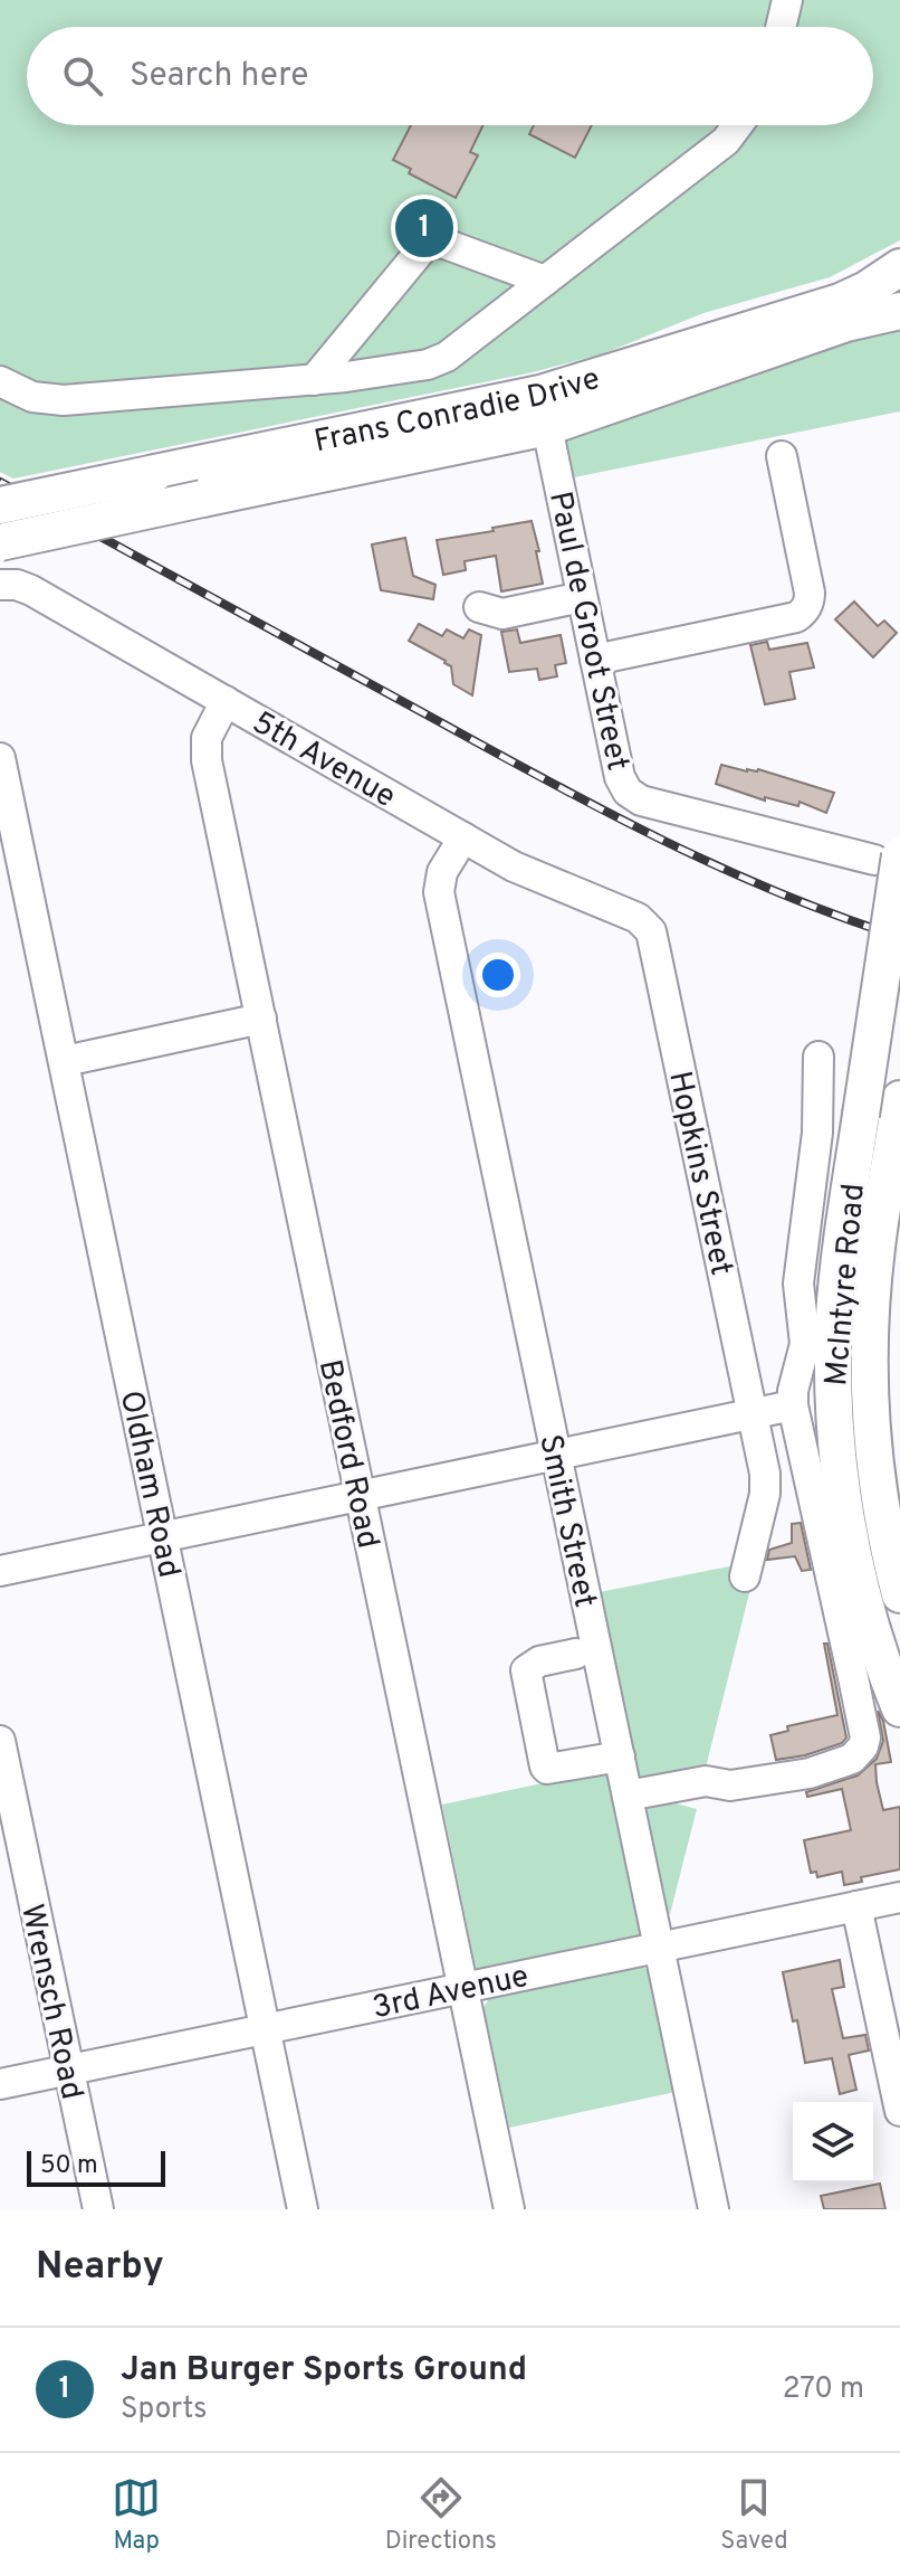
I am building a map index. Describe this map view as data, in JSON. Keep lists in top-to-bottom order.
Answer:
{
  "streets": {
    "main road": ["Frans Conradie Drive", "McIntyre Road"],
    "street": [
      "Paul de Groot Street",
      "5th Avenue",
      "Hopkins Street",
      "Bedford Road",
      "Oldham Road",
      "Smith Street",
      "3rd Avenue",
      "Wrensch Road"
    ]
  },
  "crossings": [
    ["Frans Conradie Drive", "Paul de Groot Street"],
    ["Paul de Groot Street", "McIntyre Road"],
    ["5th Avenue", "Hopkins Street"],
    ["5th Avenue", "Bedford Road"],
    ["5th Avenue", "Smith Street"],
    ["Bedford Road", "3rd Avenue"],
    ["Oldham Road", "3rd Avenue"],
    ["Smith Street", "3rd Avenue"],
    ["3rd Avenue", "Wrensch Road"]
  ],
  "scale_bar": "50 m",
  "page": {
    "search": "Search here",
    "pins": "1",
    "scale": "50 m",
    "heading": "Nearby",
    "list": [
      {
        "mark": "1",
        "name": "Jan Burger Sports Ground",
        "note": "Sports",
        "value": "270 m"
      }
    ],
    "nav": ["Map", "Directions", "Saved"]
  }
}
